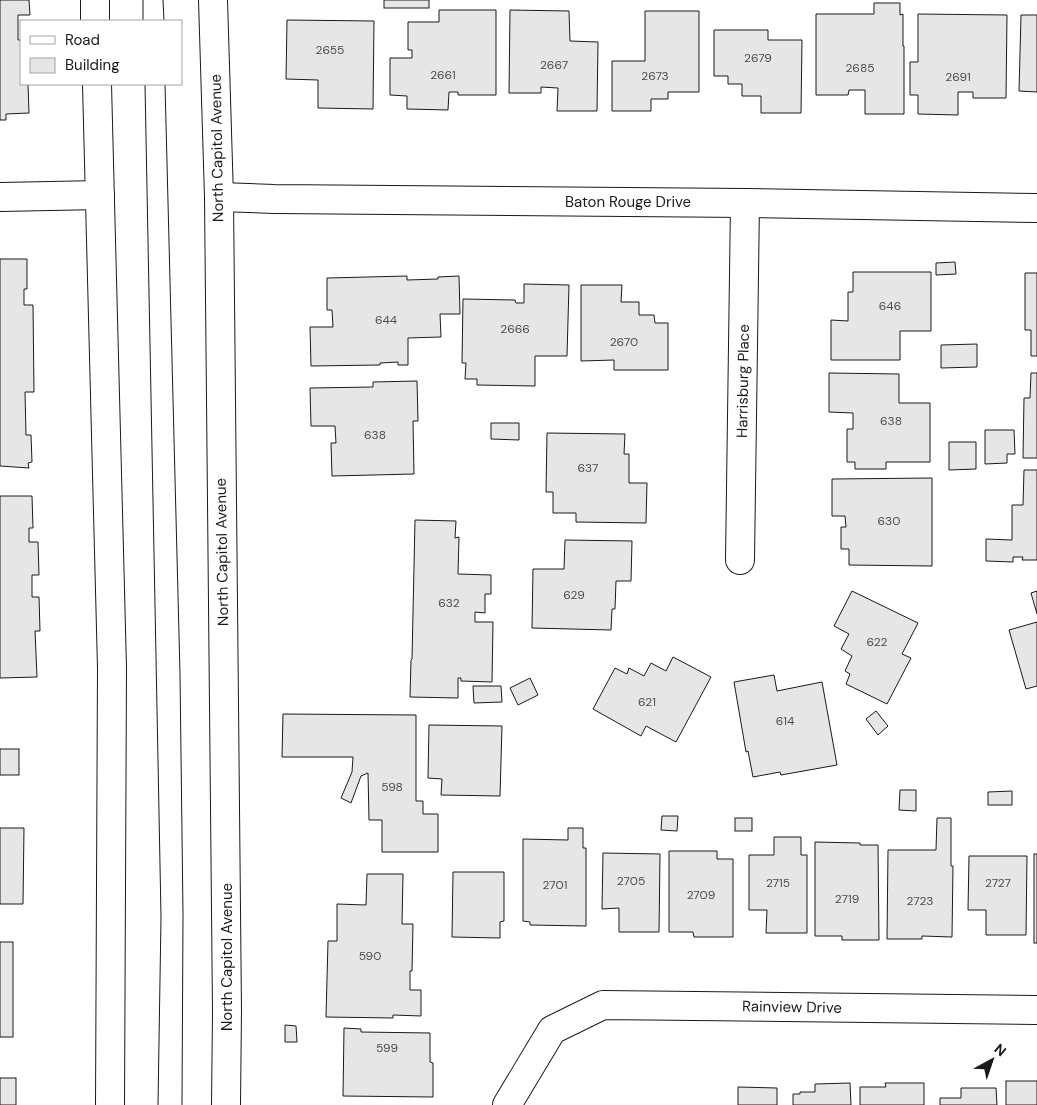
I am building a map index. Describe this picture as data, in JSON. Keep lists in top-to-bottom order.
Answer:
{
  "streets": {
    "main road": [
      "North Capitol Avenue",
      "Baton Rouge Drive",
      "Harrisburg Place",
      "Rainview Drive"
    ]
  },
  "crossings": [
    ["North Capitol Avenue", "Baton Rouge Drive"],
    ["Baton Rouge Drive", "Harrisburg Place"]
  ],
  "house_numbers": [
    "2655",
    "2679",
    "2667",
    "2685",
    "2661",
    "2673",
    "2691",
    "646",
    "644",
    "2666",
    "2670",
    "638",
    "638",
    "637",
    "630",
    "629",
    "632",
    "622",
    "621",
    "614",
    "598",
    "2705",
    "2715",
    "2727",
    "2701",
    "2709",
    "2719",
    "2723",
    "590",
    "599"
  ],
  "legend": ["Road", "Building"],
  "north": "top right"
}
